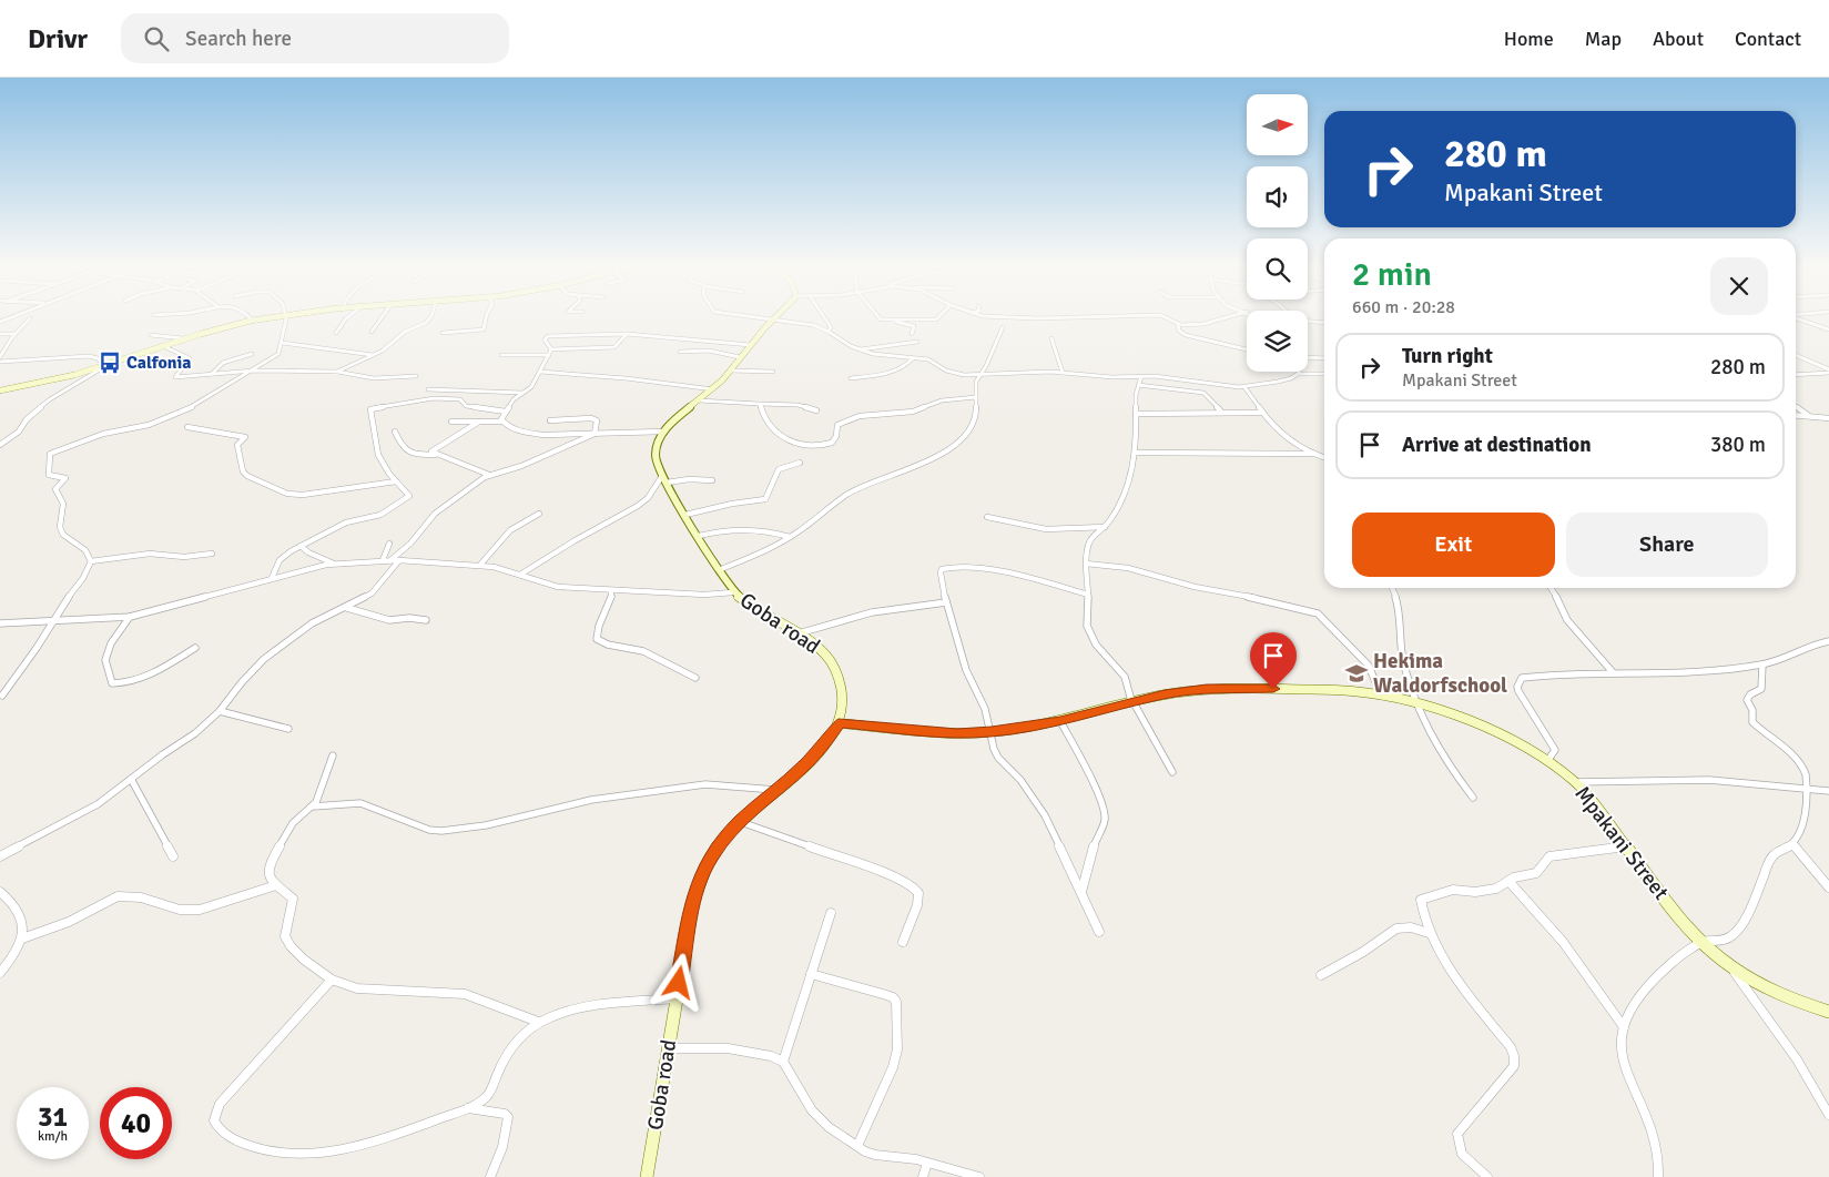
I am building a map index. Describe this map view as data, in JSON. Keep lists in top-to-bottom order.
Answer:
{
  "streets": {
    "street": ["Goba road", "Mpakani Street"]
  },
  "crossings": [
    ["Goba road", "Mpakani Street"]
  ],
  "places": {
    "bus stop": ["Calfonia"],
    "school or university": ["Hekima Waldorfschool"]
  },
  "north": "right",
  "page": {
    "header": "Drivr",
    "search": "Search here",
    "nav": [
      "Home",
      "Map",
      "About",
      "Contact"
    ],
    "turn": ["280 m", "Mpakani Street"],
    "heading": ["2 min", "660 m · 20:28"],
    "list": [
      {
        "name": "Turn right",
        "note": "Mpakani Street",
        "value": "280 m"
      },
      {
        "name": "Arrive at destination",
        "value": "380 m"
      }
    ],
    "buttons": ["Exit", "Share"],
    "speed": "31 km/h",
    "limit": "40"
  }
}
